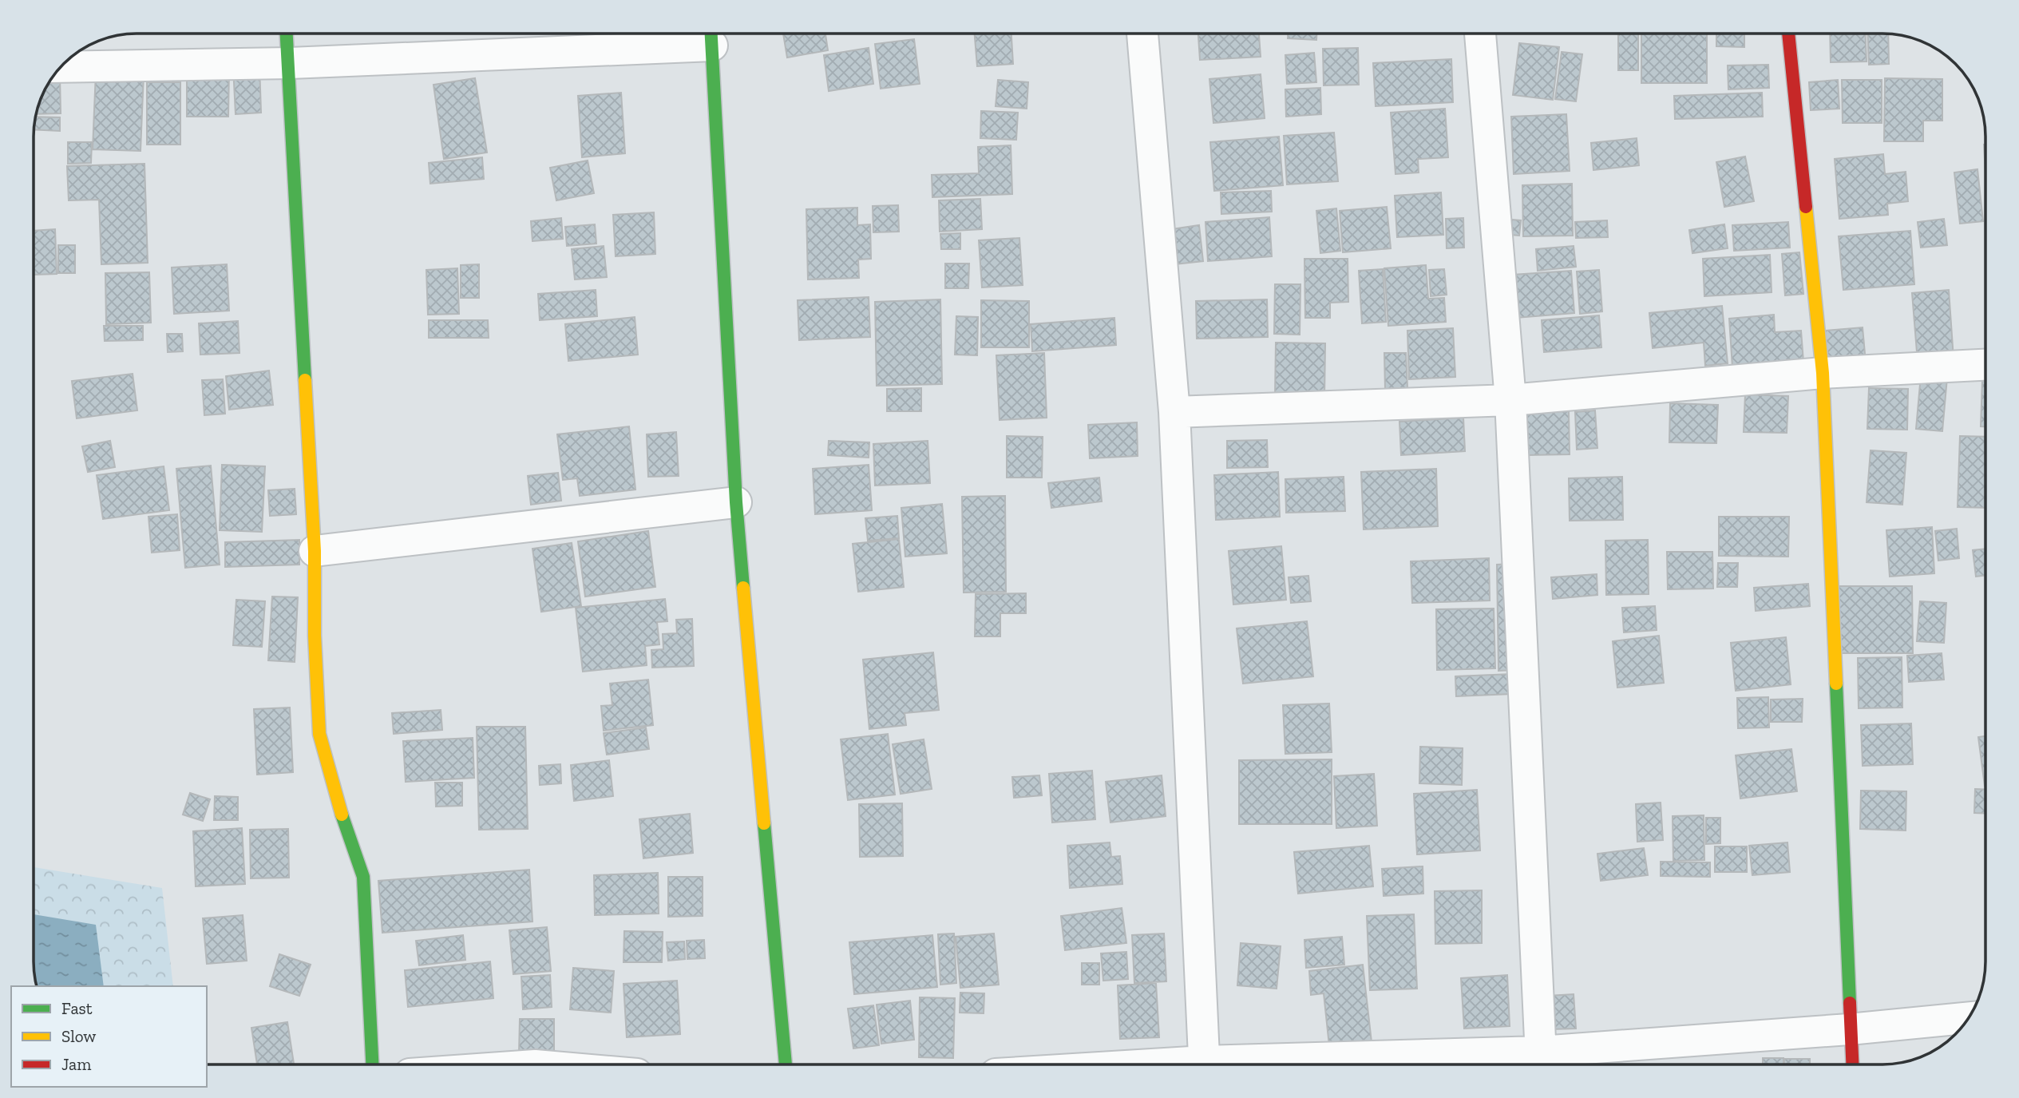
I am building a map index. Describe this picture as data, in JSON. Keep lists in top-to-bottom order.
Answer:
{
  "legend": ["Fast", "Slow", "Jam"]
}
